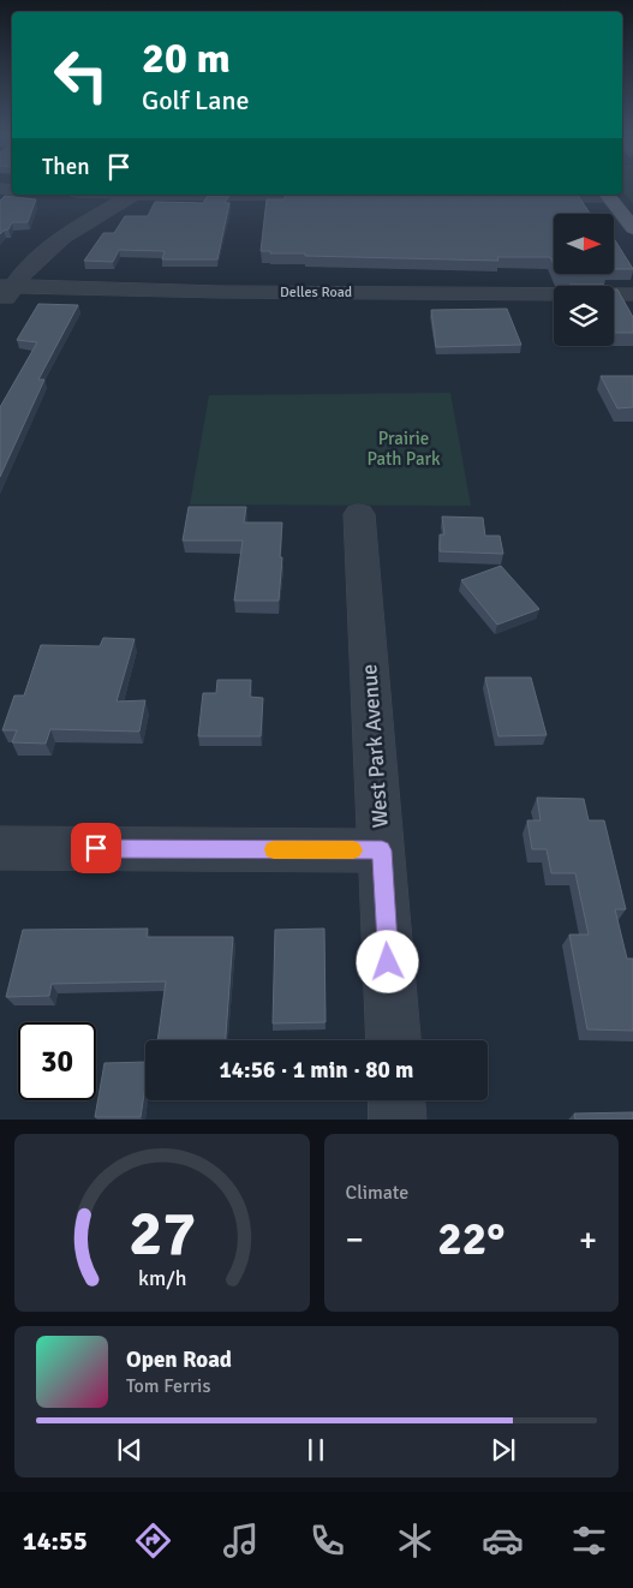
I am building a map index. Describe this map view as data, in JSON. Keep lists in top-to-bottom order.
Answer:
{
  "streets": {
    "street": ["Delles Road", "West Park Avenue"]
  },
  "parks": ["Prairie Path Park"],
  "north": "right",
  "page": {
    "turn": ["20 m", "Golf Lane"],
    "then": "Then",
    "limit": "30",
    "trip": "14:56 · 1 min · 80 m",
    "tile": "Climate",
    "heat": ["−", "22°", "+"],
    "song": ["Open Road", "Tom Ferris"],
    "tabs": "14:55",
    "gauge": ["27", "km/h"]
  }
}
